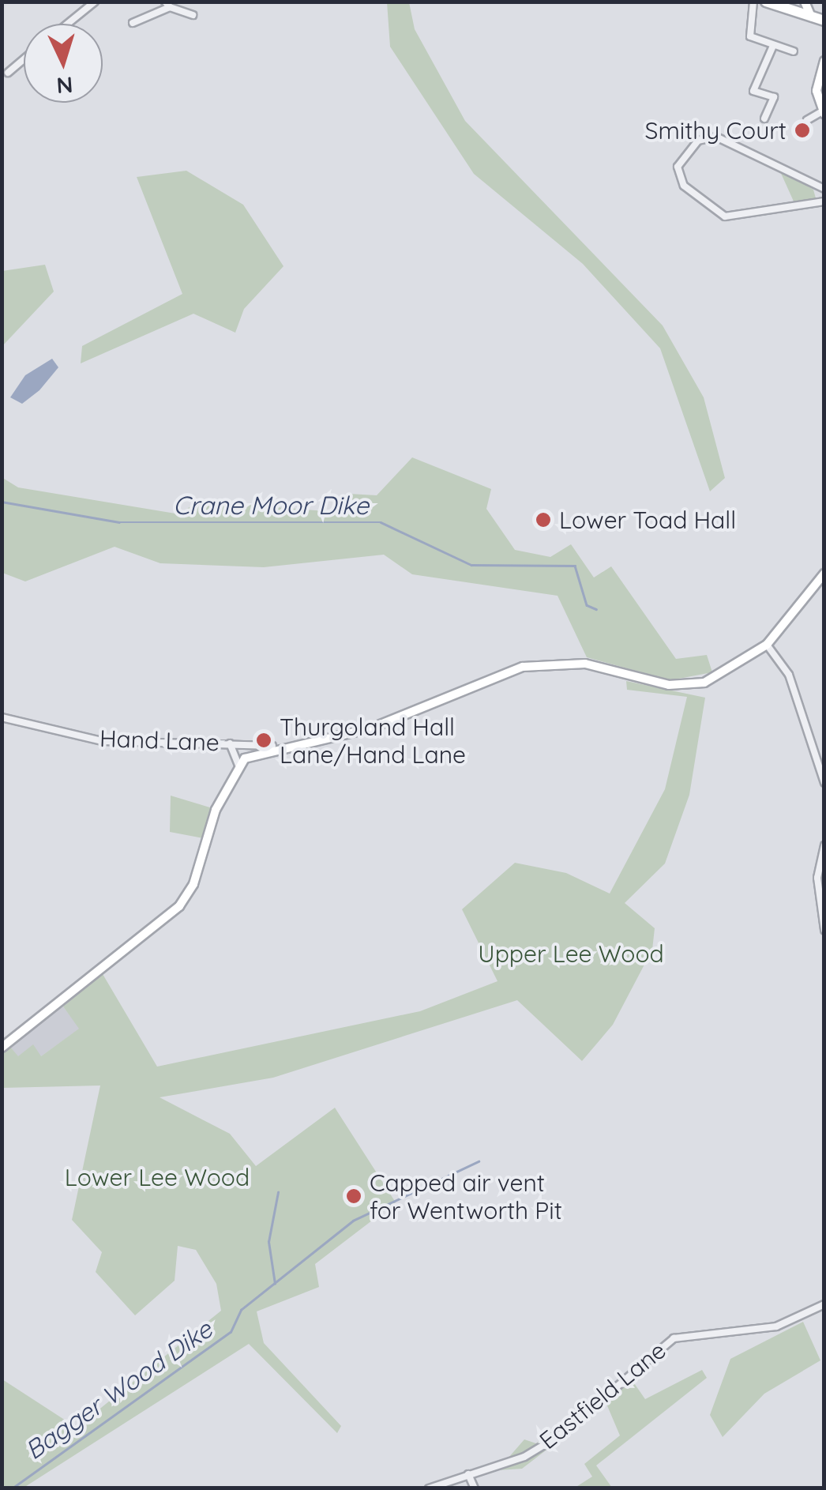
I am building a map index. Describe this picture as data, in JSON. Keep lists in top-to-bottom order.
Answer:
{
  "streets": {
    "street": ["Hand Lane", "Eastfield Lane"]
  },
  "water": ["Crane Moor Dike", "Bagger Wood Dike"],
  "parks": ["Upper Lee Wood", "Lower Lee Wood"],
  "places": [
    "Smithy Court",
    "Lower Toad Hall",
    "Thurgoland Hall Lane/Hand Lane",
    "Capped air vent for Wentworth Pit"
  ],
  "north": "bottom"
}
